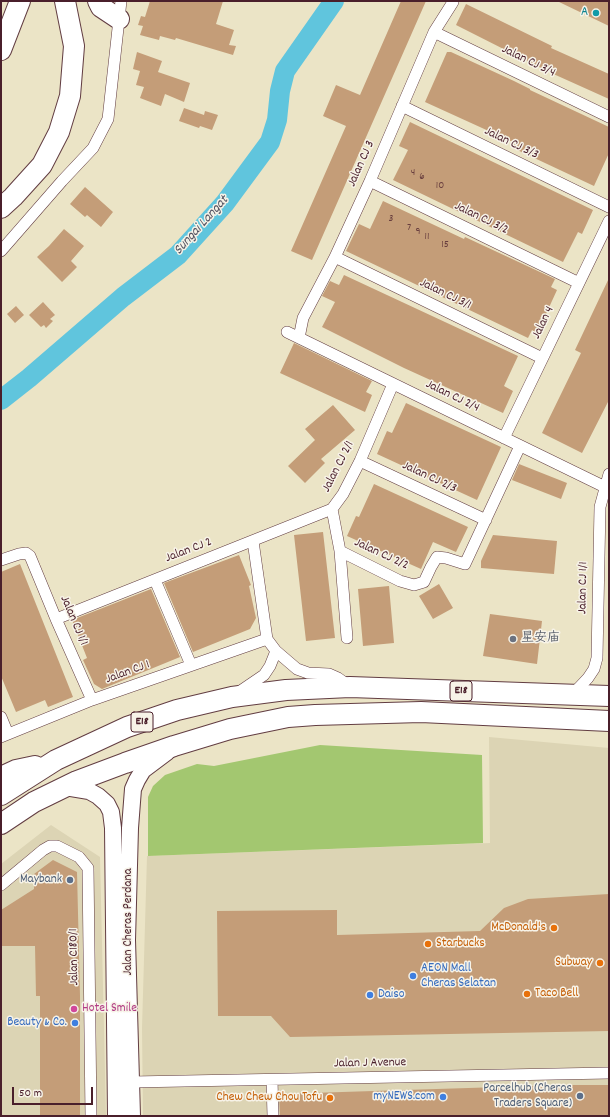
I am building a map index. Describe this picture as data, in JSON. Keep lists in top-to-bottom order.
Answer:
{
  "streets": {
    "highway": ["E18"],
    "street": [
      "Jalan CJ 3/4",
      "Jalan CJ 3/3",
      "Jalan CJ 3",
      "Jalan CJ 3/2",
      "Jalan CJ 3/1",
      "Jalan 4",
      "Jalan CJ 2/4",
      "Jalan CJ 2/1",
      "Jalan CJ 2/3",
      "Jalan CJ 2",
      "Jalan CJ 2/2",
      "Jalan CJ 1/1",
      "Jalan CJ 1",
      "Jalan Cheras Perdana",
      "Jalan C180/1",
      "Jalan J Avenue"
    ]
  },
  "crossings": [
    ["Jalan CJ 3/4", "Jalan CJ 3"],
    ["Jalan CJ 3/3", "Jalan CJ 3"],
    ["Jalan CJ 3", "Jalan CJ 3/2"],
    ["Jalan CJ 3", "Jalan CJ 3/1"],
    ["Jalan CJ 3", "Jalan CJ 2/4"],
    ["Jalan CJ 3/2", "Jalan 4"],
    ["Jalan CJ 3/1", "Jalan 4"],
    ["Jalan 4", "Jalan CJ 2/4"],
    ["Jalan CJ 2/4", "Jalan CJ 2/1"],
    ["Jalan CJ 2/4", "Jalan CJ 1/1"],
    ["Jalan CJ 2/1", "Jalan CJ 2/3"],
    ["Jalan CJ 2/1", "Jalan CJ 2"],
    ["Jalan CJ 2/1", "Jalan CJ 2/2"],
    ["Jalan CJ 2/3", "Jalan CJ 2/2"],
    ["Jalan CJ 2", "Jalan CJ 1/1"],
    ["Jalan CJ 1/1", "Jalan CJ 1"],
    ["Jalan CJ 1/1", "E18"],
    ["E18", "Jalan Cheras Perdana"],
    ["Jalan Cheras Perdana", "Jalan J Avenue"]
  ],
  "water": ["Sungai Langat"],
  "places": [
    "A",
    "星安庙",
    "Maybank",
    "McDonald's",
    "Starbucks",
    "Subway",
    "AEON Mall Cheras Selatan",
    "Taco Bell",
    "Daiso",
    "Hotel Smile",
    "Beauty & Co.",
    "Parcelhub (Cheras Traders Square)",
    "myNEWS.com",
    "Chew Chew Chou Tofu"
  ],
  "house_numbers": [
    "4",
    "6",
    "10",
    "3",
    "7",
    "9",
    "11",
    "15"
  ],
  "scale_bar": "50 m"
}
